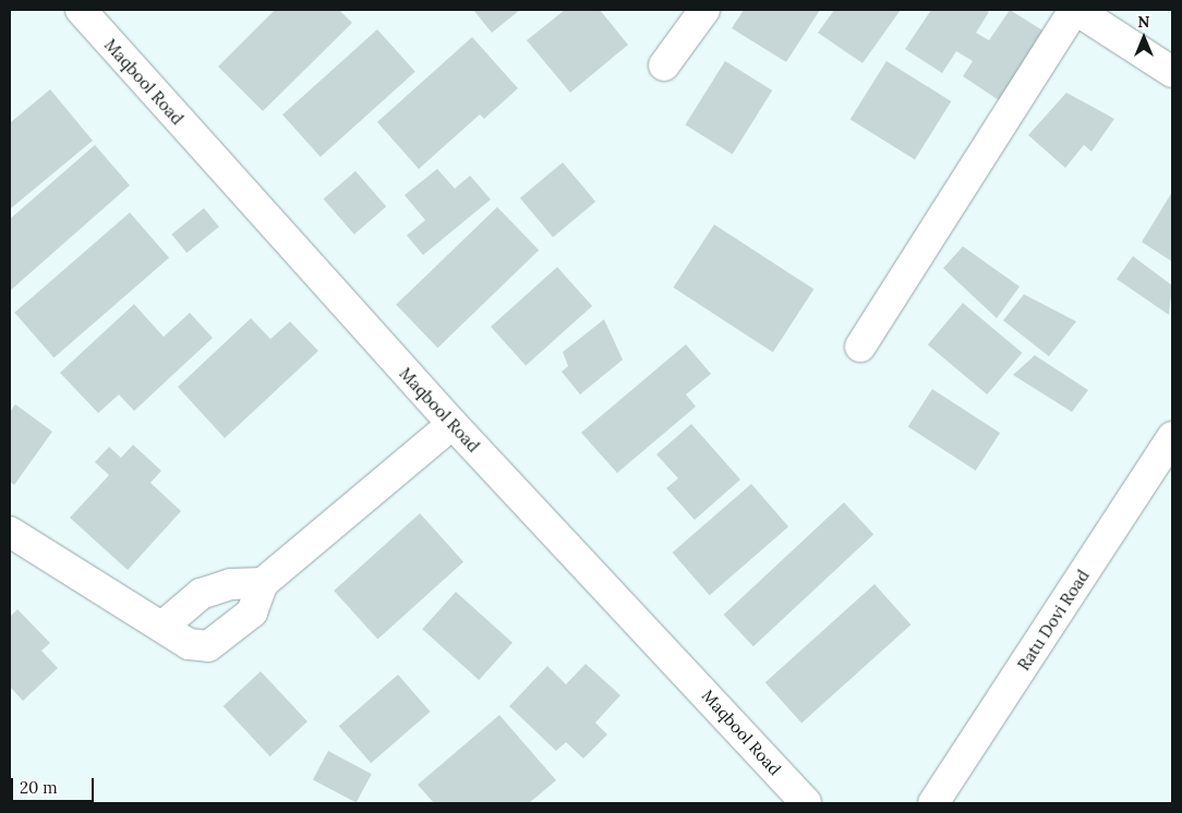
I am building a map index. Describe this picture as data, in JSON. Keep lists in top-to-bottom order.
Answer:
{
  "streets": {
    "street": ["Maqbool Road", "Ratu Dovi Road"]
  },
  "scale_bar": "20 m",
  "north": "top"
}
